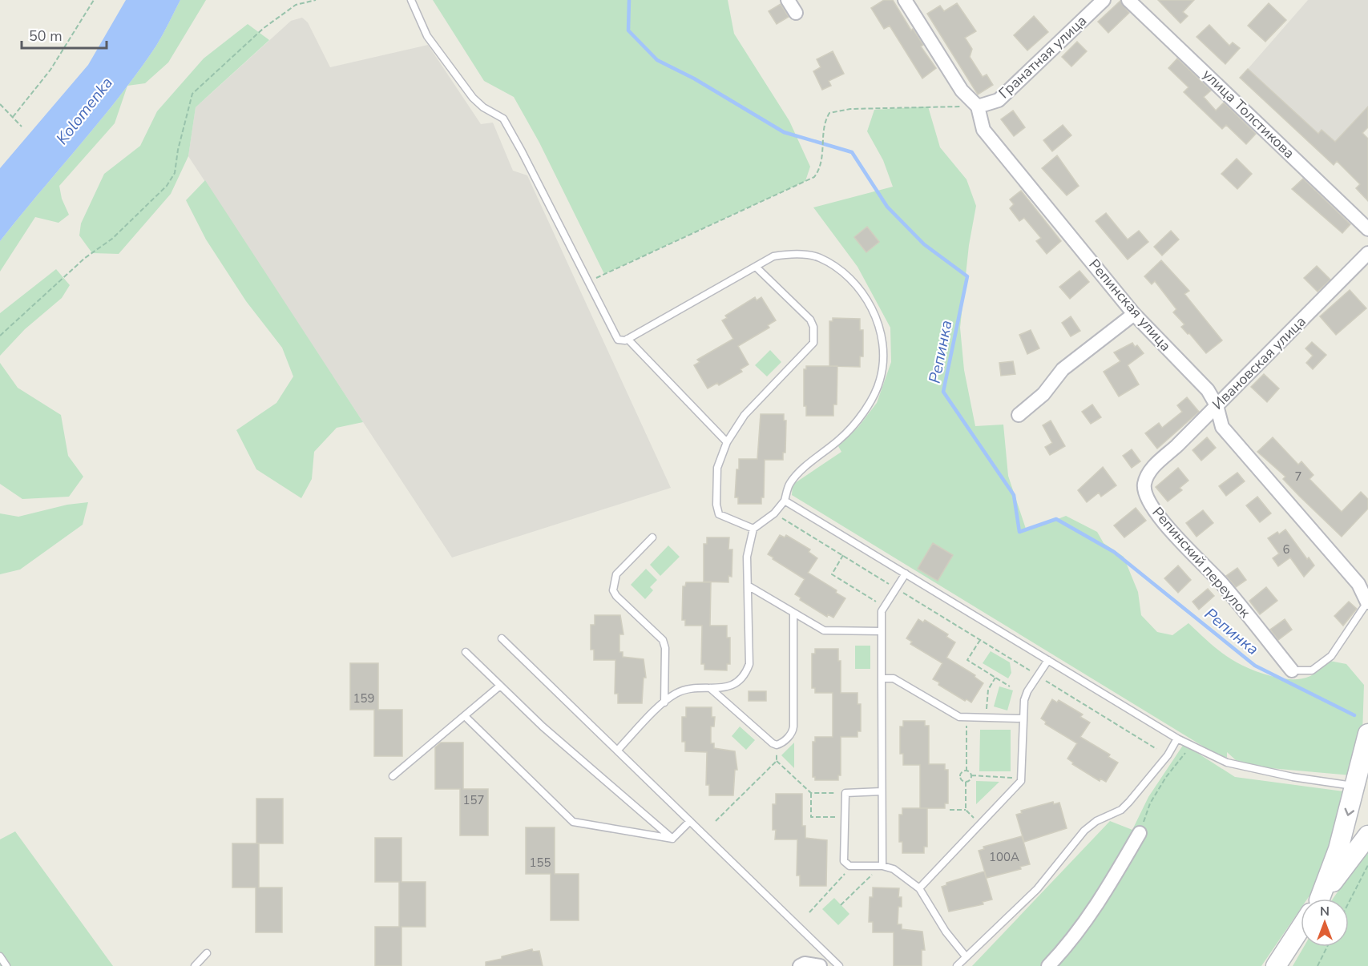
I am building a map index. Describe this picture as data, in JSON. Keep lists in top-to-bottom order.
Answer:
{
  "streets": {
    "street": [
      "Гранатная улица",
      "улица Толстикова",
      "Репинская улица",
      "Ивановская улица",
      "Репинский переулок"
    ]
  },
  "crossings": [
    ["Гранатная улица", "Репинская улица"],
    ["Репинская улица", "Ивановская улица"],
    ["Ивановская улица", "Репинский переулок"]
  ],
  "water": ["Kolomenka", "Репинка"],
  "house_numbers": [
    "7",
    "6",
    "159",
    "157",
    "100А",
    "155"
  ],
  "scale_bar": "50 m",
  "north": "top"
}
